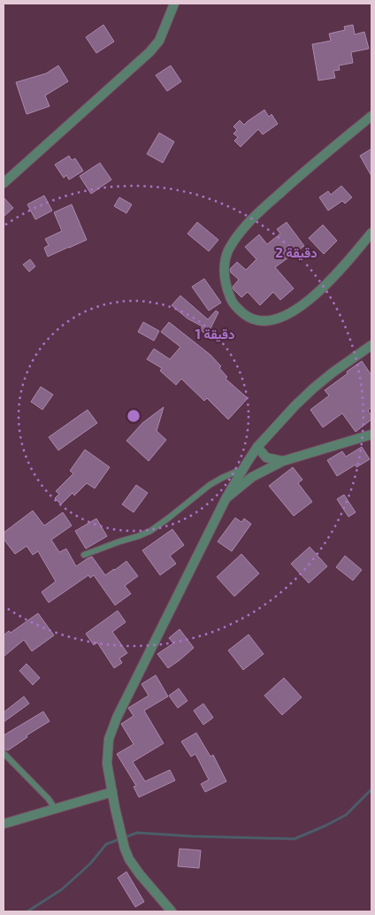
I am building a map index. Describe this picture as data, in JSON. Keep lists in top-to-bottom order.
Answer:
{
  "rings": ["2 دقيقة", "1 دقيقة"]
}
